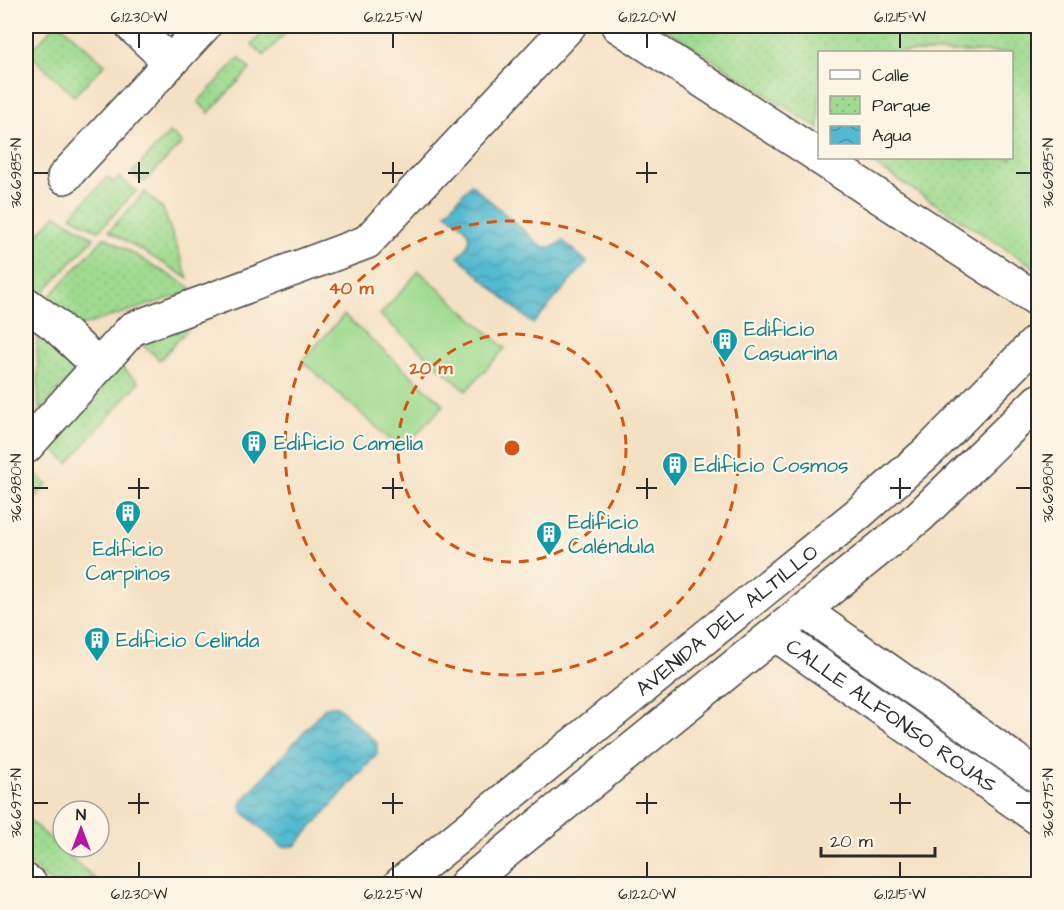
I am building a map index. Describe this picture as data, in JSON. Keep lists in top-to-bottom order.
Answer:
{
  "streets": {
    "street": ["AVENIDA DEL ALTILLO", "CALLE ALFONSO ROJAS"]
  },
  "crossings": [
    ["AVENIDA DEL ALTILLO", "CALLE ALFONSO ROJAS"]
  ],
  "places": {
    "building": [
      "Edificio Casuarina",
      "Edificio Camelia",
      "Edificio Cosmos",
      "Edificio Carpinos",
      "Edificio Caléndula",
      "Edificio Celinda"
    ]
  },
  "legend": ["Calle", "Parque", "Agua"],
  "scale_bar": "20 m",
  "north": "top",
  "coordinates": [
    "6.1230°W",
    "6.1225°W",
    "6.1220°W",
    "6.1215°W",
    "36.6985°N",
    "36.6980°N",
    "36.6975°N"
  ],
  "rings": ["40 m", "20 m"]
}
